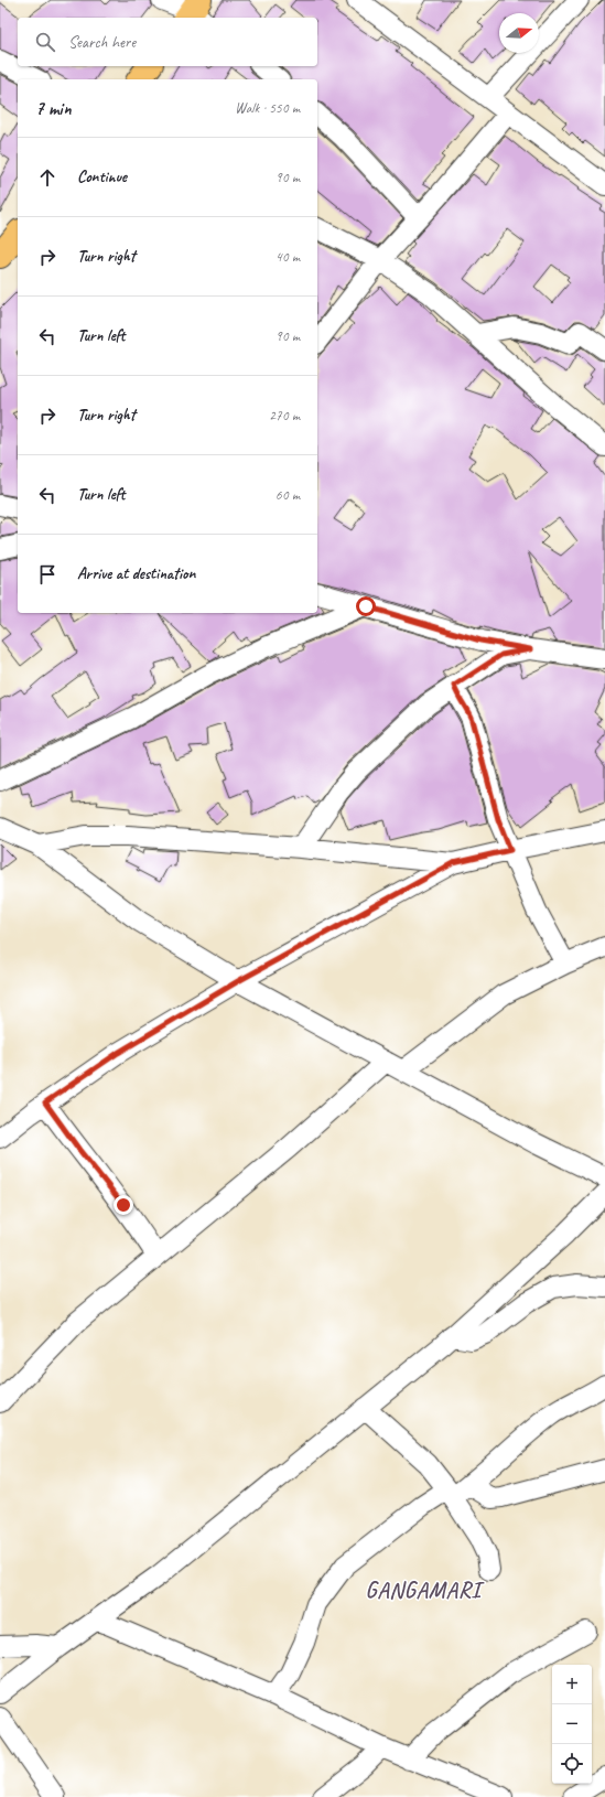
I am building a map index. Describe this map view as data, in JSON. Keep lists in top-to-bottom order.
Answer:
{
  "districts": ["GANGAMARI"],
  "north": "right",
  "page": {
    "search": "Search here",
    "heading": ["7 min", "Walk · 550 m"],
    "list": [
      ["Continue", "90 m"],
      ["Turn right", "40 m"],
      ["Turn left", "90 m"],
      ["Turn right", "270 m"],
      ["Turn left", "60 m"],
      "Arrive at destination"
    ],
    "map_buttons": ["+", "−"]
  }
}
